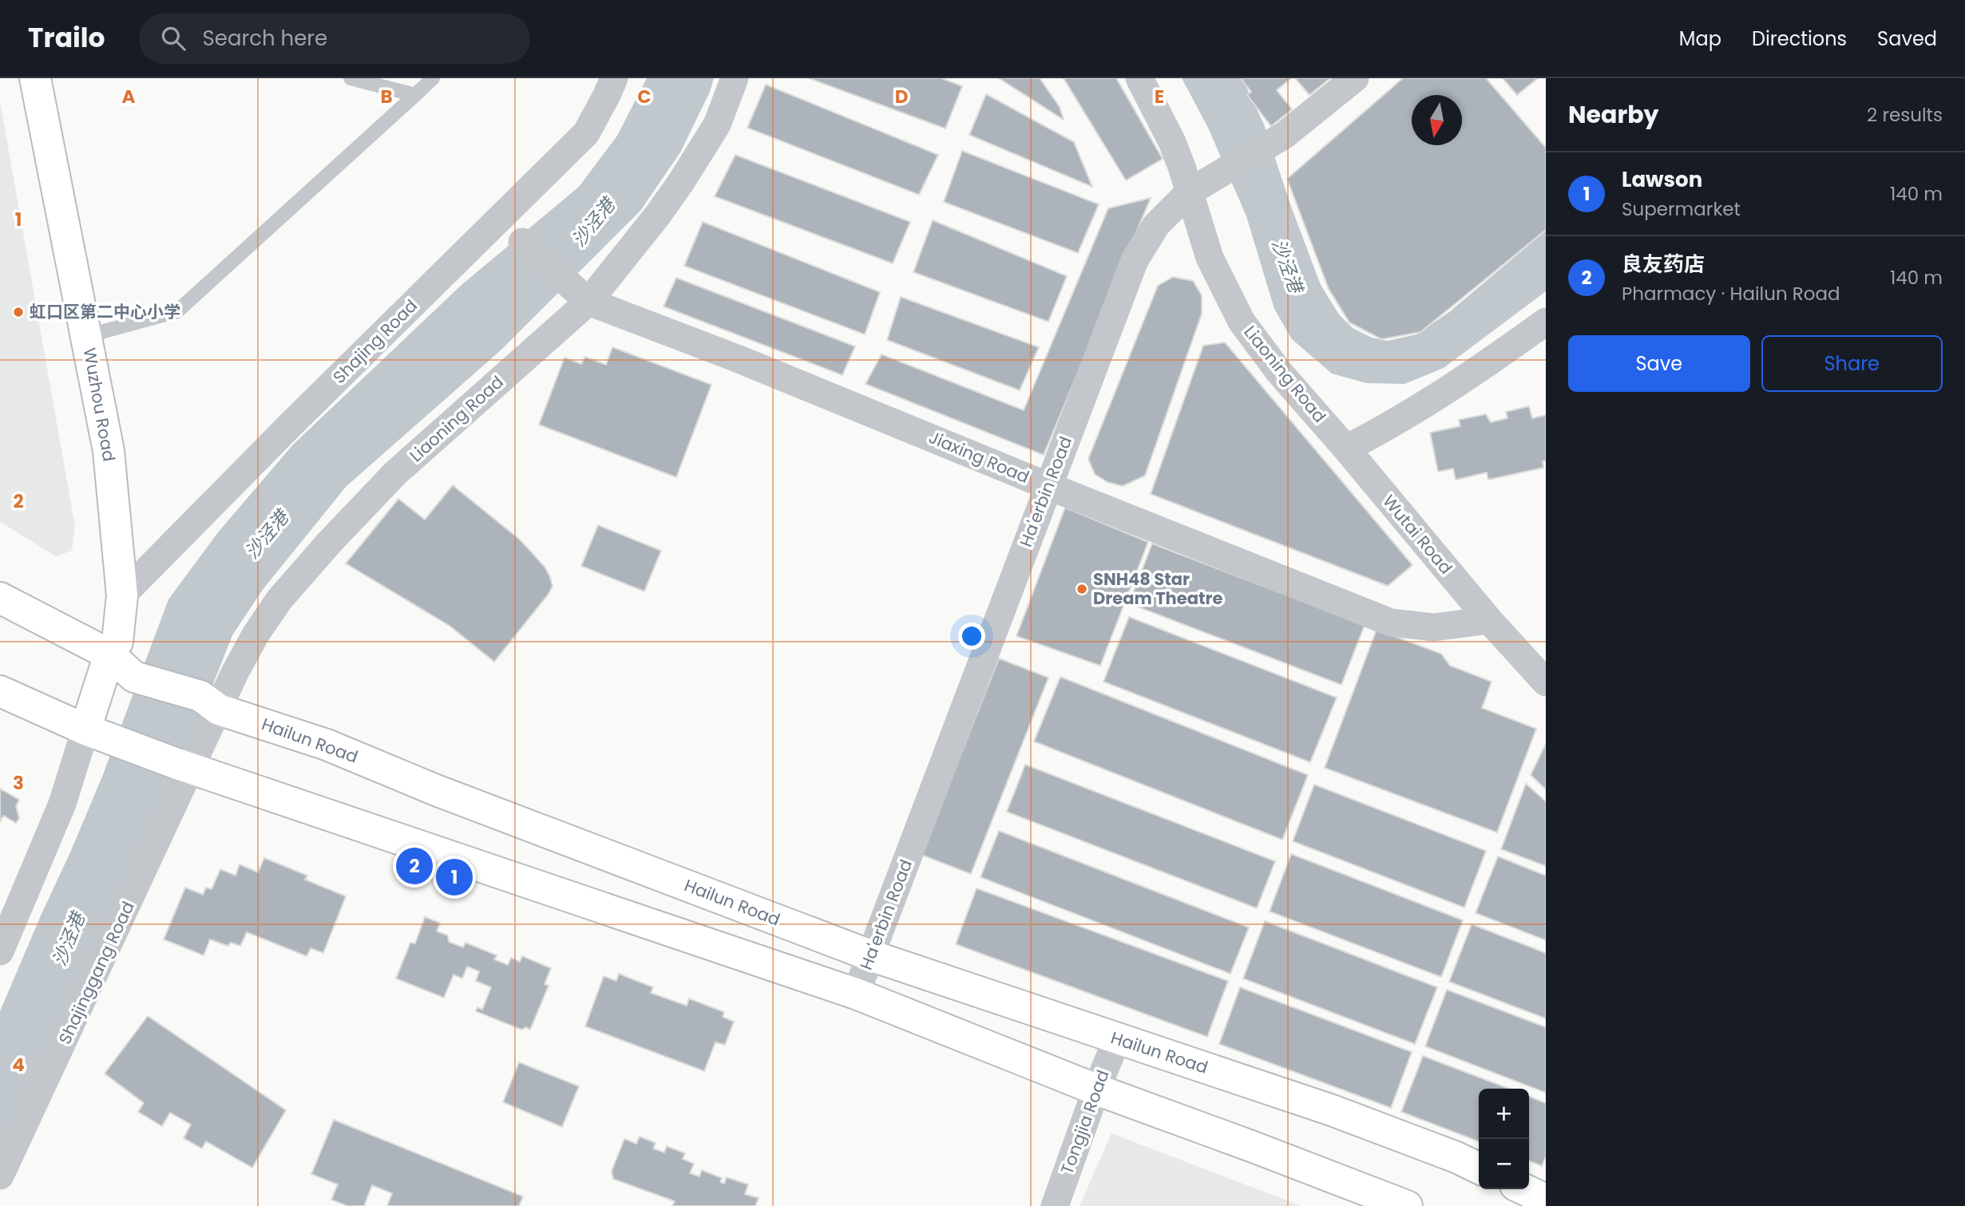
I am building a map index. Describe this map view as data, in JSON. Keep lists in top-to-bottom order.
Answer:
{
  "streets": {
    "main road": ["Wuzhou Road", "Hailun Road"],
    "street": [
      "Shajing Road",
      "Liaoning Road",
      "Jiaxing Road",
      "Ha'erbin Road",
      "Wutai Road",
      "Shajinggang Road",
      "Tongjia Road"
    ]
  },
  "crossings": [
    ["Shajing Road", "Wuzhou Road"],
    ["Liaoning Road", "Jiaxing Road"],
    ["Liaoning Road", "Ha'erbin Road"],
    ["Liaoning Road", "Wutai Road"],
    ["Liaoning Road", "Hailun Road"],
    ["Liaoning Road", "Shajinggang Road"],
    ["Wuzhou Road", "Hailun Road"],
    ["Jiaxing Road", "Ha'erbin Road"],
    ["Jiaxing Road", "Wutai Road"],
    ["Ha'erbin Road", "Hailun Road"],
    ["Hailun Road", "Tongjia Road"]
  ],
  "water": ["沙泾港"],
  "places": ["虹口区第二中心小学", "SNH48 Star Dream Theatre"],
  "north": "bottom",
  "page": {
    "header": "Trailo",
    "search": "Search here",
    "nav": ["Map", "Directions", "Saved"],
    "heading": ["Nearby", "2 results"],
    "list": [
      {
        "mark": "1",
        "name": "Lawson",
        "note": "Supermarket",
        "value": "140 m"
      },
      {
        "mark": "2",
        "name": "良友药店",
        "note": "Pharmacy · Hailun Road",
        "value": "140 m"
      }
    ],
    "buttons": ["Save", "Share"],
    "pins": ["2", "1"],
    "map_buttons": ["+", "−"]
  },
  "grid": {
    "columns": [
      "A",
      "B",
      "C",
      "D",
      "E"
    ],
    "rows": [
      "1",
      "2",
      "3",
      "4"
    ]
  }
}
